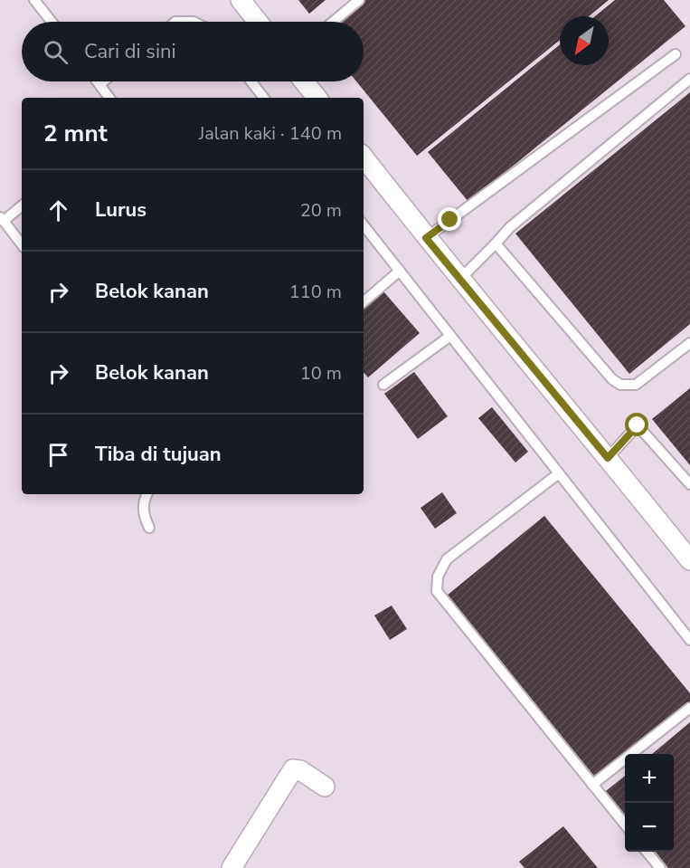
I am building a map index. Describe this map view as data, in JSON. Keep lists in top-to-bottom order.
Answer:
{
  "north": "bottom left",
  "page": {
    "search": "Cari di sini",
    "heading": ["2 mnt", "Jalan kaki · 140 m"],
    "list": [
      ["Lurus", "20 m"],
      ["Belok kanan", "110 m"],
      ["Belok kanan", "10 m"],
      "Tiba di tujuan"
    ],
    "map_buttons": ["+", "−"]
  }
}
